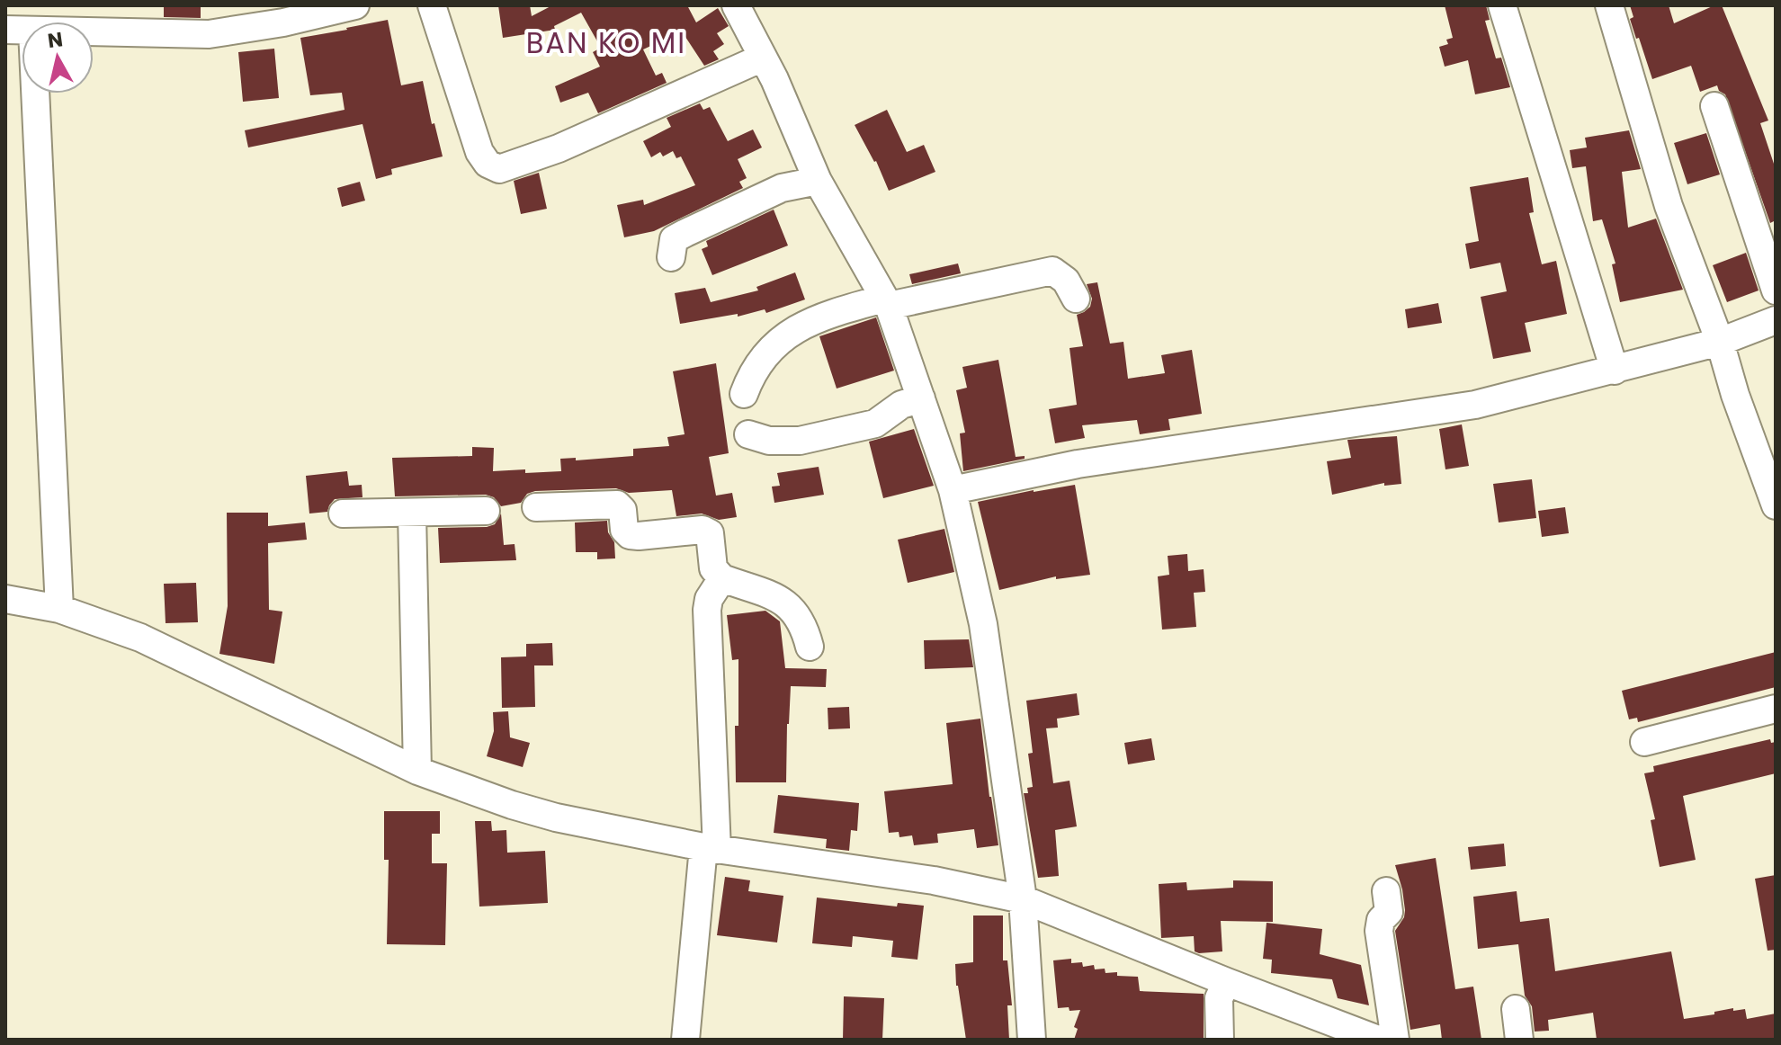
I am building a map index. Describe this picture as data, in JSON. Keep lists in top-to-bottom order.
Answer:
{
  "districts": ["BAN KO MI"],
  "north": "top"
}
